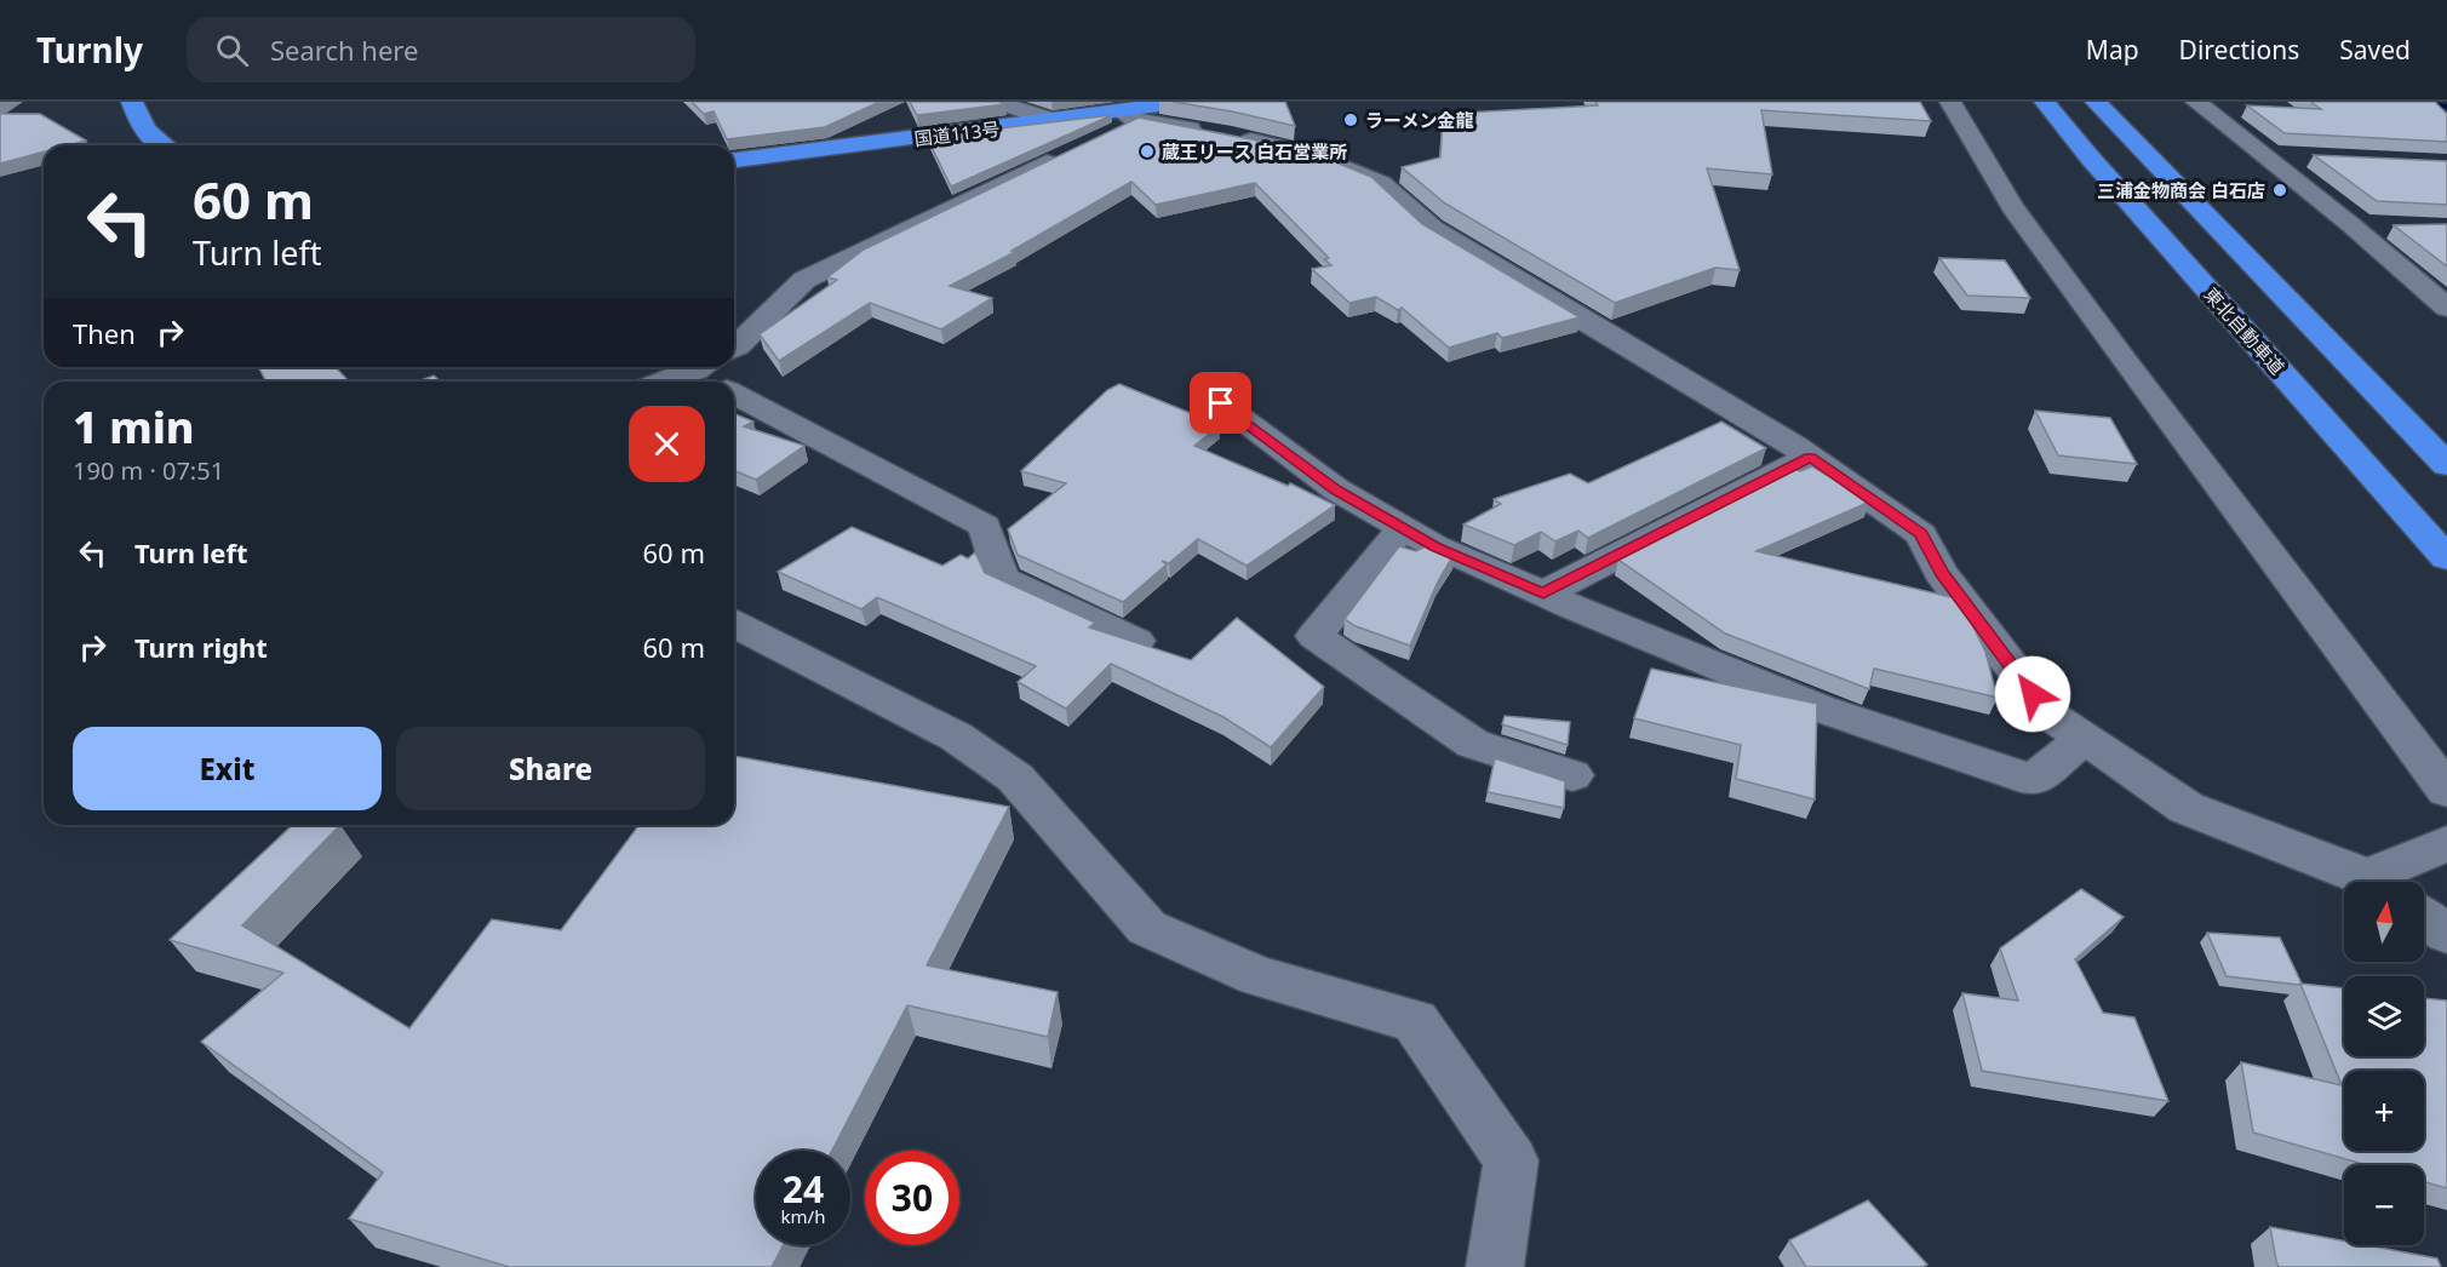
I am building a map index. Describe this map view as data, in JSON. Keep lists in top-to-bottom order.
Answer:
{
  "streets": {
    "highway": ["国道113号", "東北自動車道"]
  },
  "places": ["ラーメン金龍", "蔵王リース 白石営業所", "三浦金物商会 白石店"],
  "north": "top",
  "page": {
    "header": "Turnly",
    "search": "Search here",
    "nav": ["Map", "Directions", "Saved"],
    "turn": ["60 m", "Turn left"],
    "then": "Then",
    "heading": ["1 min", "190 m · 07:51"],
    "list": [
      {
        "name": "Turn left",
        "value": "60 m"
      },
      {
        "name": "Turn right",
        "value": "60 m"
      }
    ],
    "buttons": ["Exit", "Share"],
    "map_buttons": ["+", "−"],
    "speed": "24 km/h",
    "limit": "30"
  }
}
